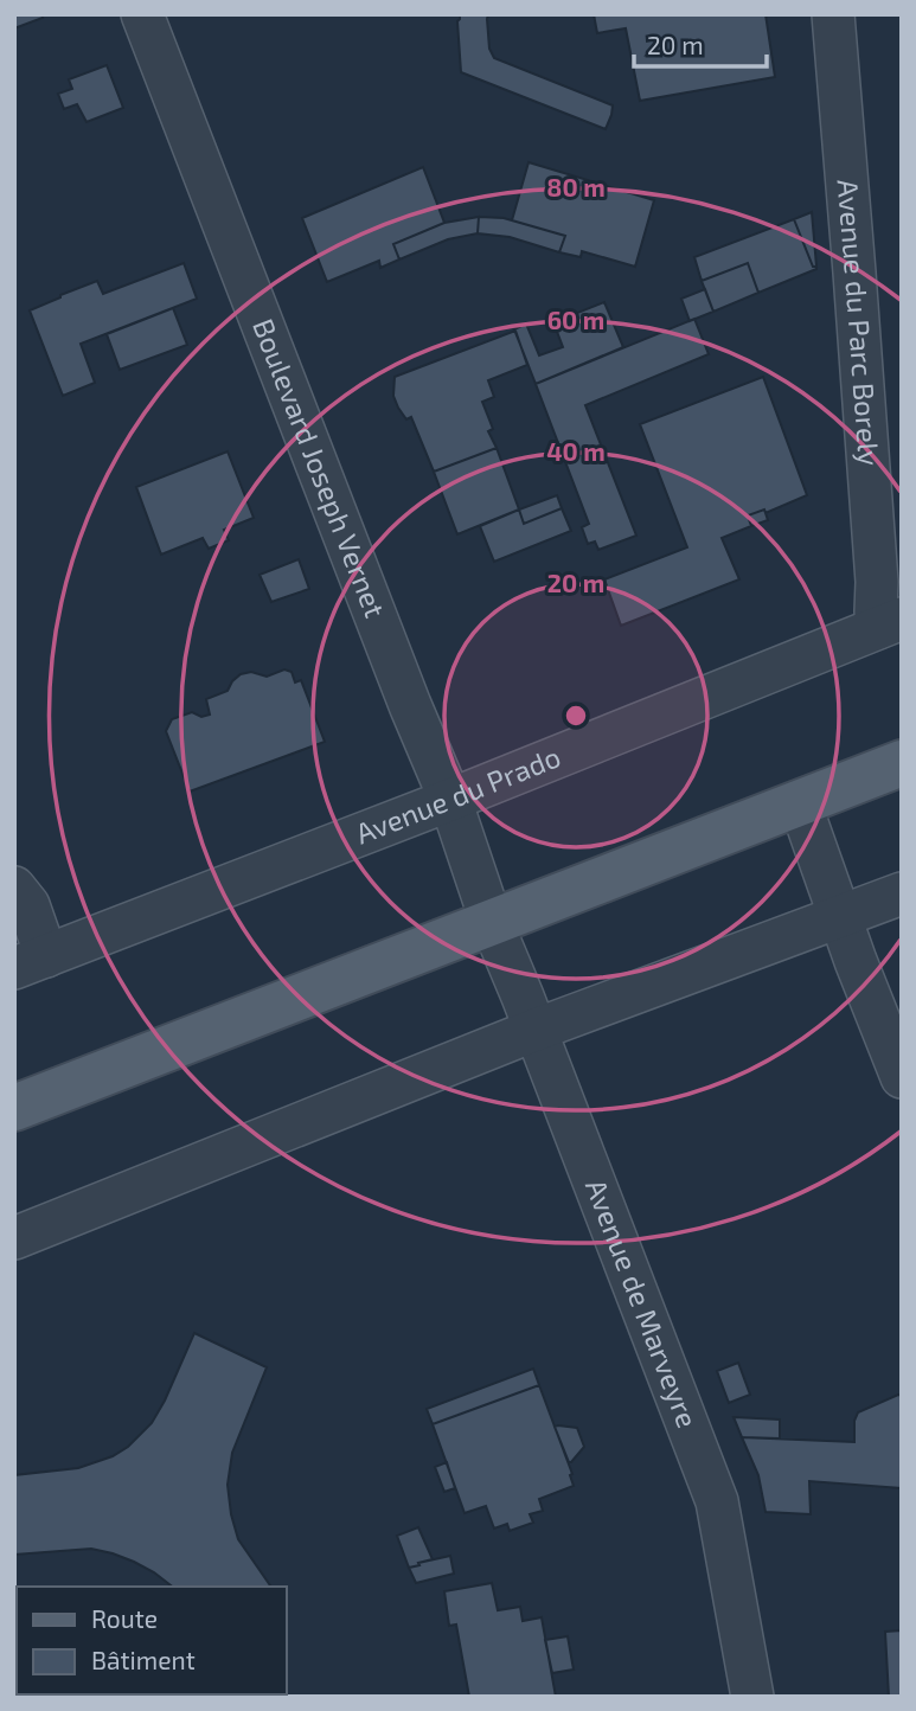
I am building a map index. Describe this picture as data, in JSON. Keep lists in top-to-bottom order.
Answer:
{
  "streets": {
    "street": [
      "Avenue du Parc Borely",
      "Boulevard Joseph Vernet",
      "Avenue du Prado",
      "Avenue de Marveyre"
    ]
  },
  "crossings": [
    ["Avenue du Parc Borely", "Avenue du Prado"],
    ["Boulevard Joseph Vernet", "Avenue du Prado"],
    ["Boulevard Joseph Vernet", "Avenue de Marveyre"]
  ],
  "legend": ["Route", "Bâtiment"],
  "scale_bar": "20 m",
  "rings": [
    "80 m",
    "60 m",
    "40 m",
    "20 m"
  ]
}
